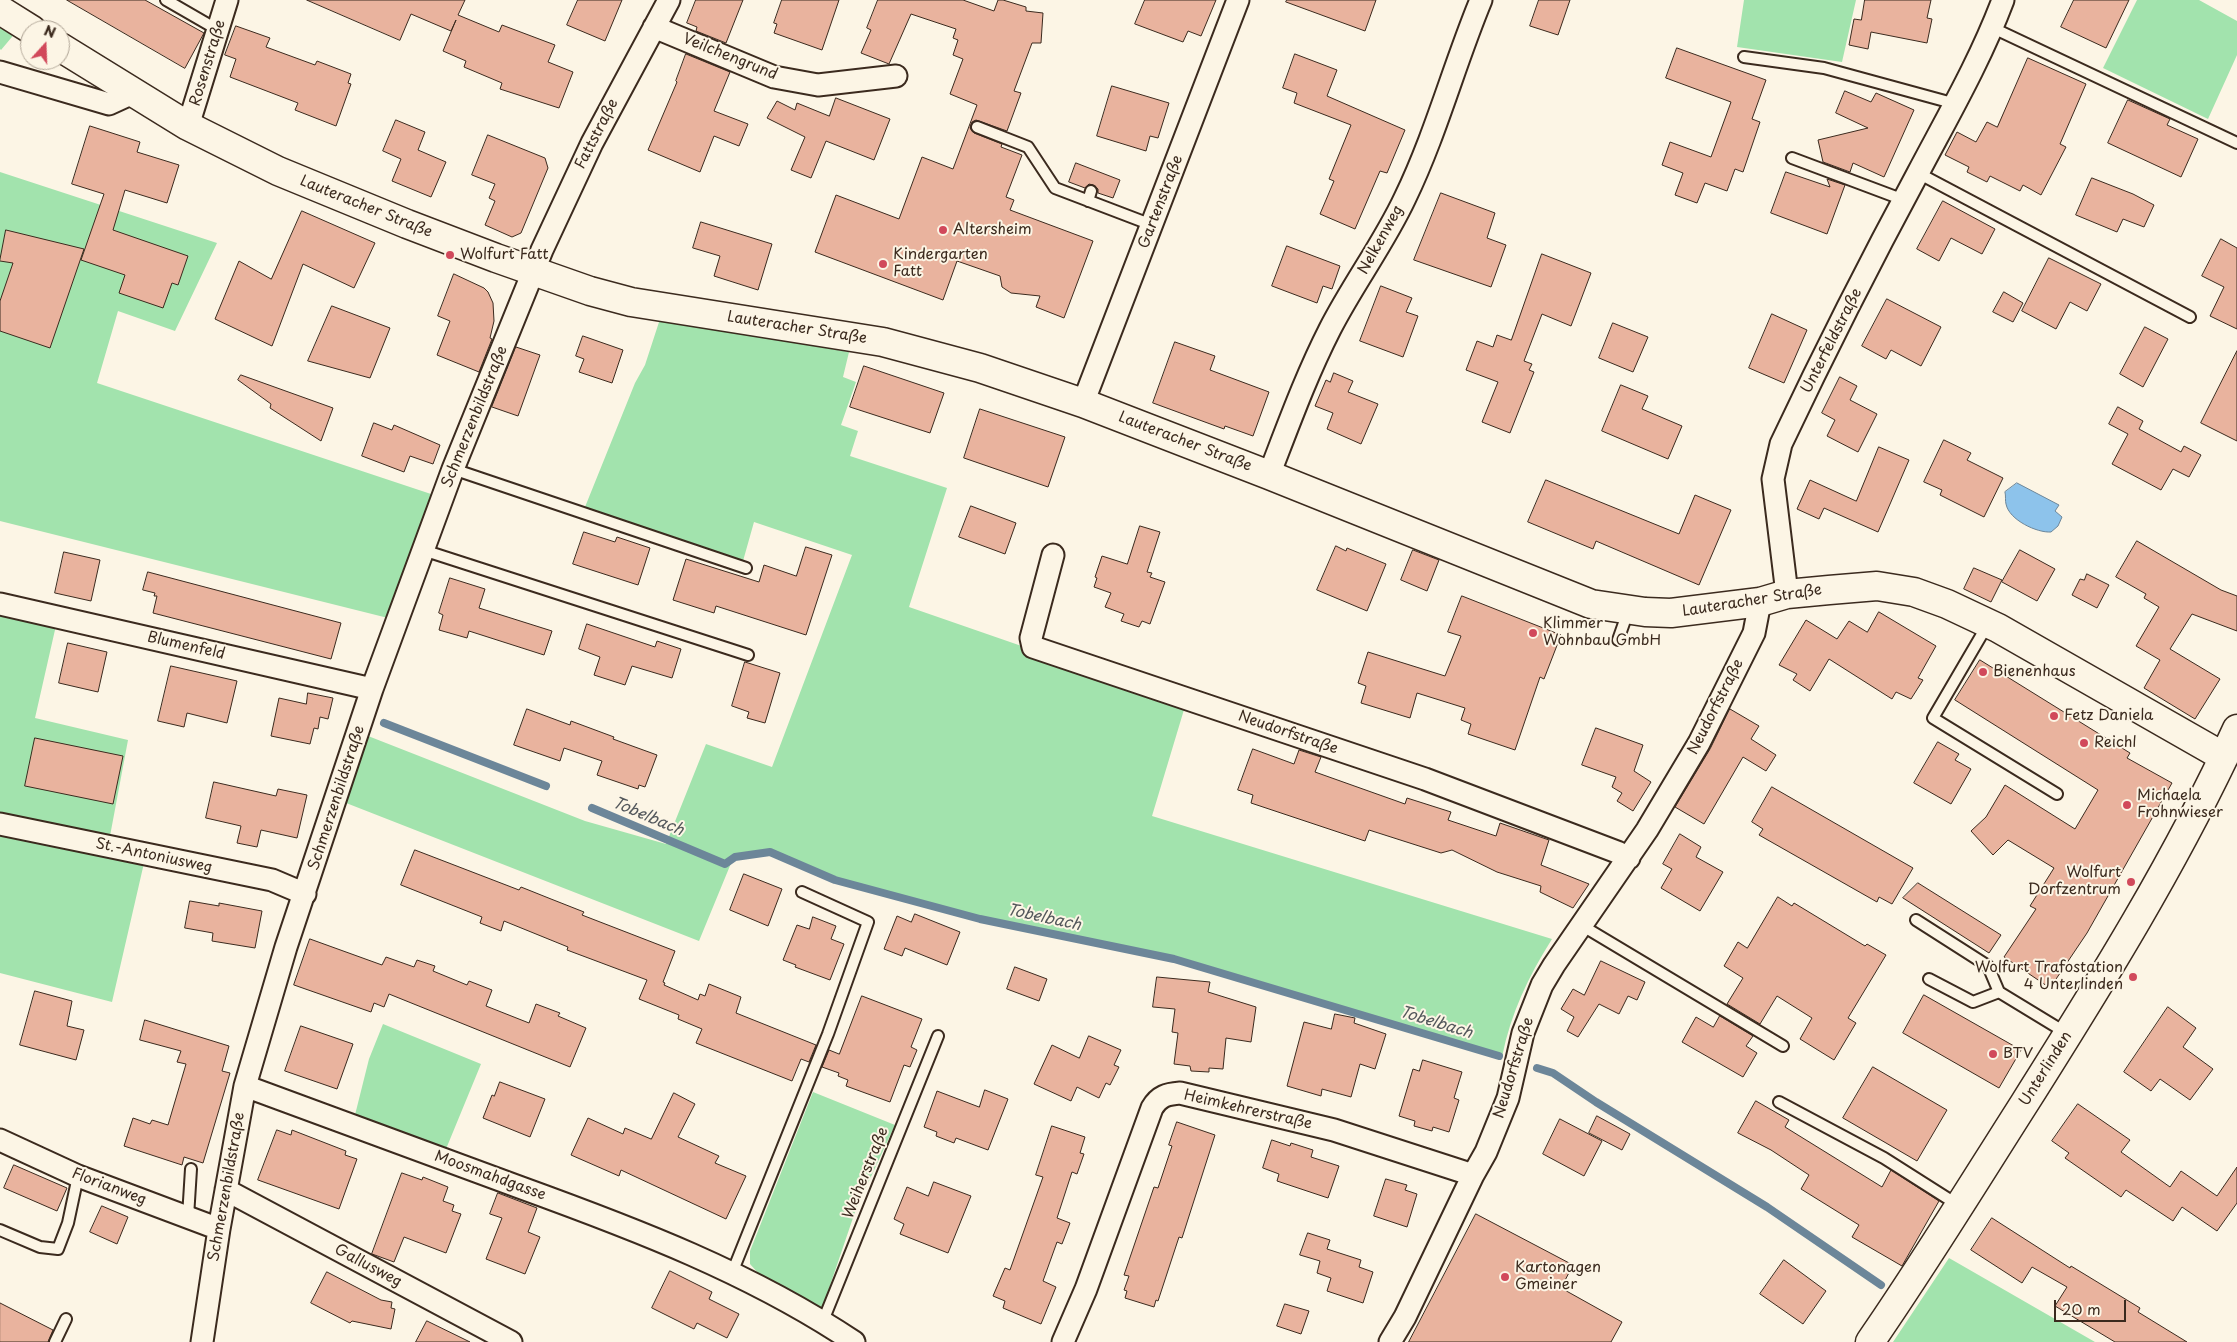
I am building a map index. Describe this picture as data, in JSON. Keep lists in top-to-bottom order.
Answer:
{
  "streets": {
    "street": [
      "Veilchengrund",
      "Rosenstraße",
      "Fattstraße",
      "Gartenstraße",
      "Lauteracher Straße",
      "Nelkenweg",
      "Unterfeldstraße",
      "Schmerzenbildstraße",
      "Blumenfeld",
      "Neudorfstraße",
      "St.-Antoniusweg",
      "Unterlinden",
      "Heimkehrerstraße",
      "Moosmahdgasse",
      "Florianweg",
      "Gallusweg"
    ],
    "lane": ["Weiherstraße"]
  },
  "crossings": [
    ["Veilchengrund", "Fattstraße"],
    ["Rosenstraße", "Lauteracher Straße"],
    ["Fattstraße", "Lauteracher Straße"],
    ["Fattstraße", "Schmerzenbildstraße"],
    ["Gartenstraße", "Lauteracher Straße"],
    ["Lauteracher Straße", "Nelkenweg"],
    ["Lauteracher Straße", "Unterfeldstraße"],
    ["Lauteracher Straße", "Schmerzenbildstraße"],
    ["Lauteracher Straße", "Neudorfstraße"],
    ["Lauteracher Straße", "Unterlinden"],
    ["Schmerzenbildstraße", "Blumenfeld"],
    ["Schmerzenbildstraße", "St.-Antoniusweg"],
    ["Schmerzenbildstraße", "Moosmahdgasse"],
    ["Schmerzenbildstraße", "Florianweg"],
    ["Schmerzenbildstraße", "Gallusweg"],
    ["Neudorfstraße", "Heimkehrerstraße"],
    ["Weiherstraße", "Moosmahdgasse"]
  ],
  "water": ["Tobelbach"],
  "places": [
    "Altersheim",
    "Wolfurt Fatt",
    "Kindergarten Fatt",
    "Klimmer Wohnbau GmbH",
    "Bienenhaus",
    "Fetz Daniela",
    "Reichl",
    "Michaela Frohnwieser",
    "Wolfurt Dorfzentrum",
    "Wolfurt Trafostation 4 Unterlinden",
    "BTV",
    "Kartonagen Gmeiner"
  ],
  "scale_bar": "20 m",
  "north": "top"
}
